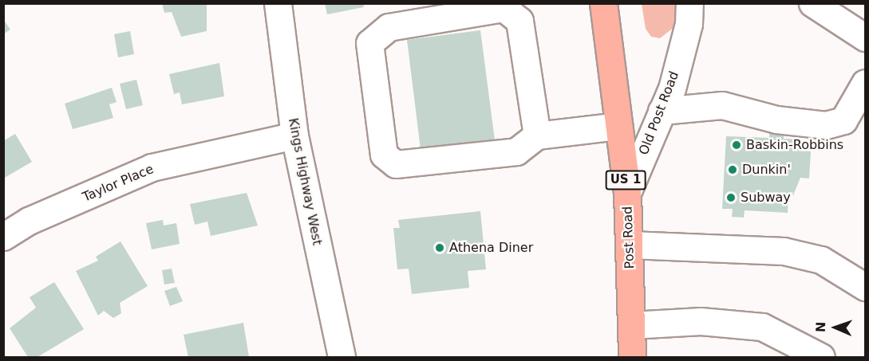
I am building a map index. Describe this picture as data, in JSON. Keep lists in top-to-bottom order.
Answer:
{
  "streets": {
    "main road": ["US 1", "Post Road"],
    "street": ["Old Post Road", "Kings Highway West", "Taylor Place"]
  },
  "crossings": [
    ["Old Post Road", "Post Road"],
    ["Kings Highway West", "Taylor Place"]
  ],
  "places": [
    "Baskin-Robbins",
    "Dunkin'",
    "Subway",
    "Athena Diner"
  ],
  "north": "left"
}
